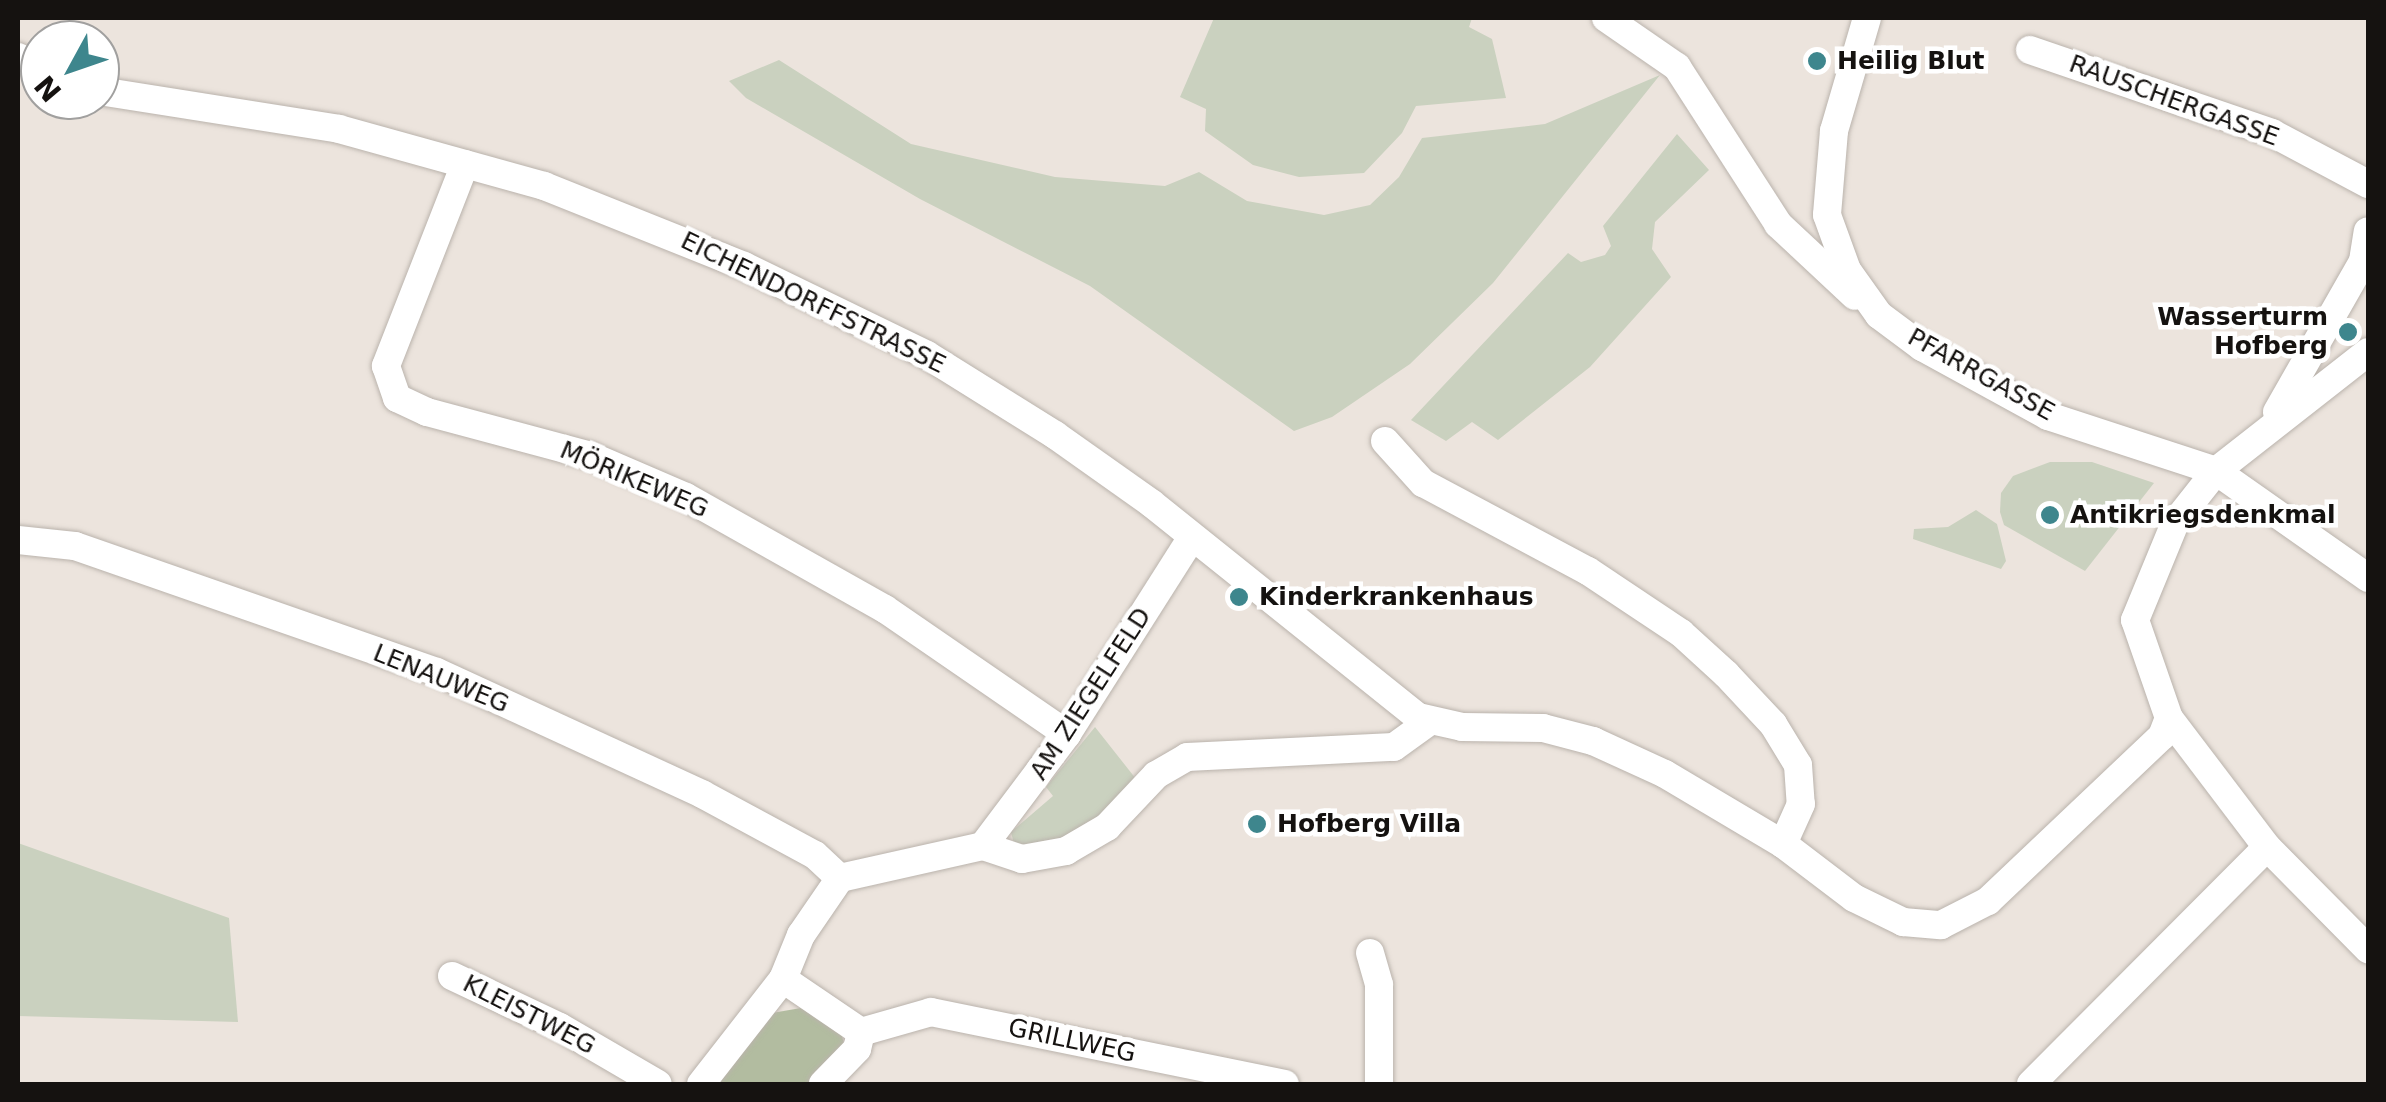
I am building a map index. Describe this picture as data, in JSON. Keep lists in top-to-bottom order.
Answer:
{
  "streets": {
    "street": [
      "RAUSCHERGASSE",
      "EICHENDORFFSTRASSE",
      "PFARRGASSE",
      "MÖRIKEWEG",
      "LENAUWEG",
      "AM ZIEGELFELD",
      "KLEISTWEG",
      "GRILLWEG"
    ]
  },
  "crossings": [
    ["EICHENDORFFSTRASSE", "MÖRIKEWEG"],
    ["EICHENDORFFSTRASSE", "AM ZIEGELFELD"],
    ["MÖRIKEWEG", "AM ZIEGELFELD"]
  ],
  "places": [
    "Heilig Blut",
    "Wasserturm Hofberg",
    "Antikriegsdenkmal",
    "Kinderkrankenhaus",
    "Hofberg Villa"
  ],
  "north": "bottom left"
}
